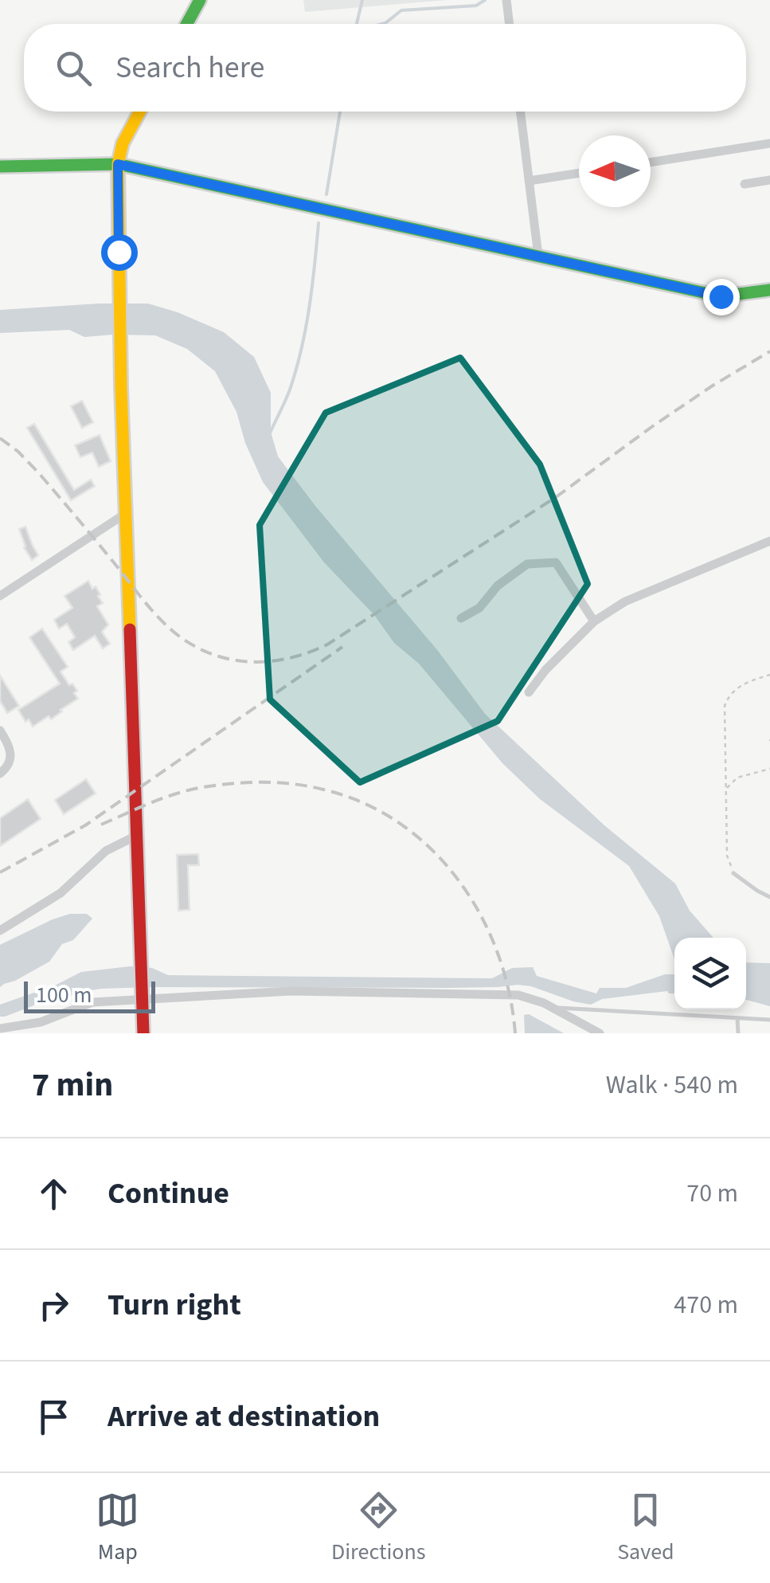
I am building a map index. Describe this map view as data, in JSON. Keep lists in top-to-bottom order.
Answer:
{
  "scale_bar": "100 m",
  "north": "left",
  "page": {
    "search": "Search here",
    "scale": "100 m",
    "heading": ["7 min", "Walk · 540 m"],
    "list": [
      ["Continue", "70 m"],
      ["Turn right", "470 m"],
      "Arrive at destination"
    ],
    "nav": ["Map", "Directions", "Saved"]
  }
}
